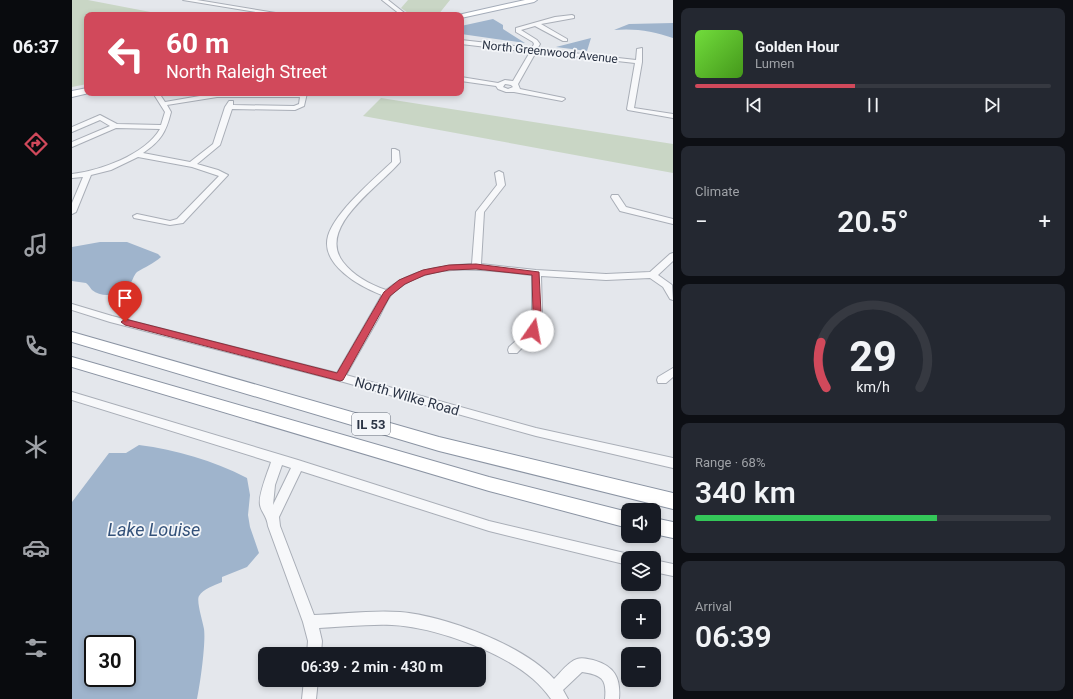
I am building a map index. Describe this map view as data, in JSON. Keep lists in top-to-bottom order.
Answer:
{
  "streets": {
    "highway": ["IL 53"],
    "street": ["North Greenwood Avenue", "North Wilke Road"]
  },
  "water": ["Lake Louise"],
  "page": {
    "tabs": "06:37",
    "turn": ["60 m", "North Raleigh Street"],
    "song": ["Golden Hour", "Lumen"],
    "tile": [
      "Climate",
      ["Range · 68%", "340 km"],
      ["Arrival", "06:39"]
    ],
    "heat": ["−", "20.5°", "+"],
    "map_buttons": ["+", "−"],
    "limit": "30",
    "trip": "06:39 · 2 min · 430 m",
    "gauge": ["29", "km/h"]
  }
}
